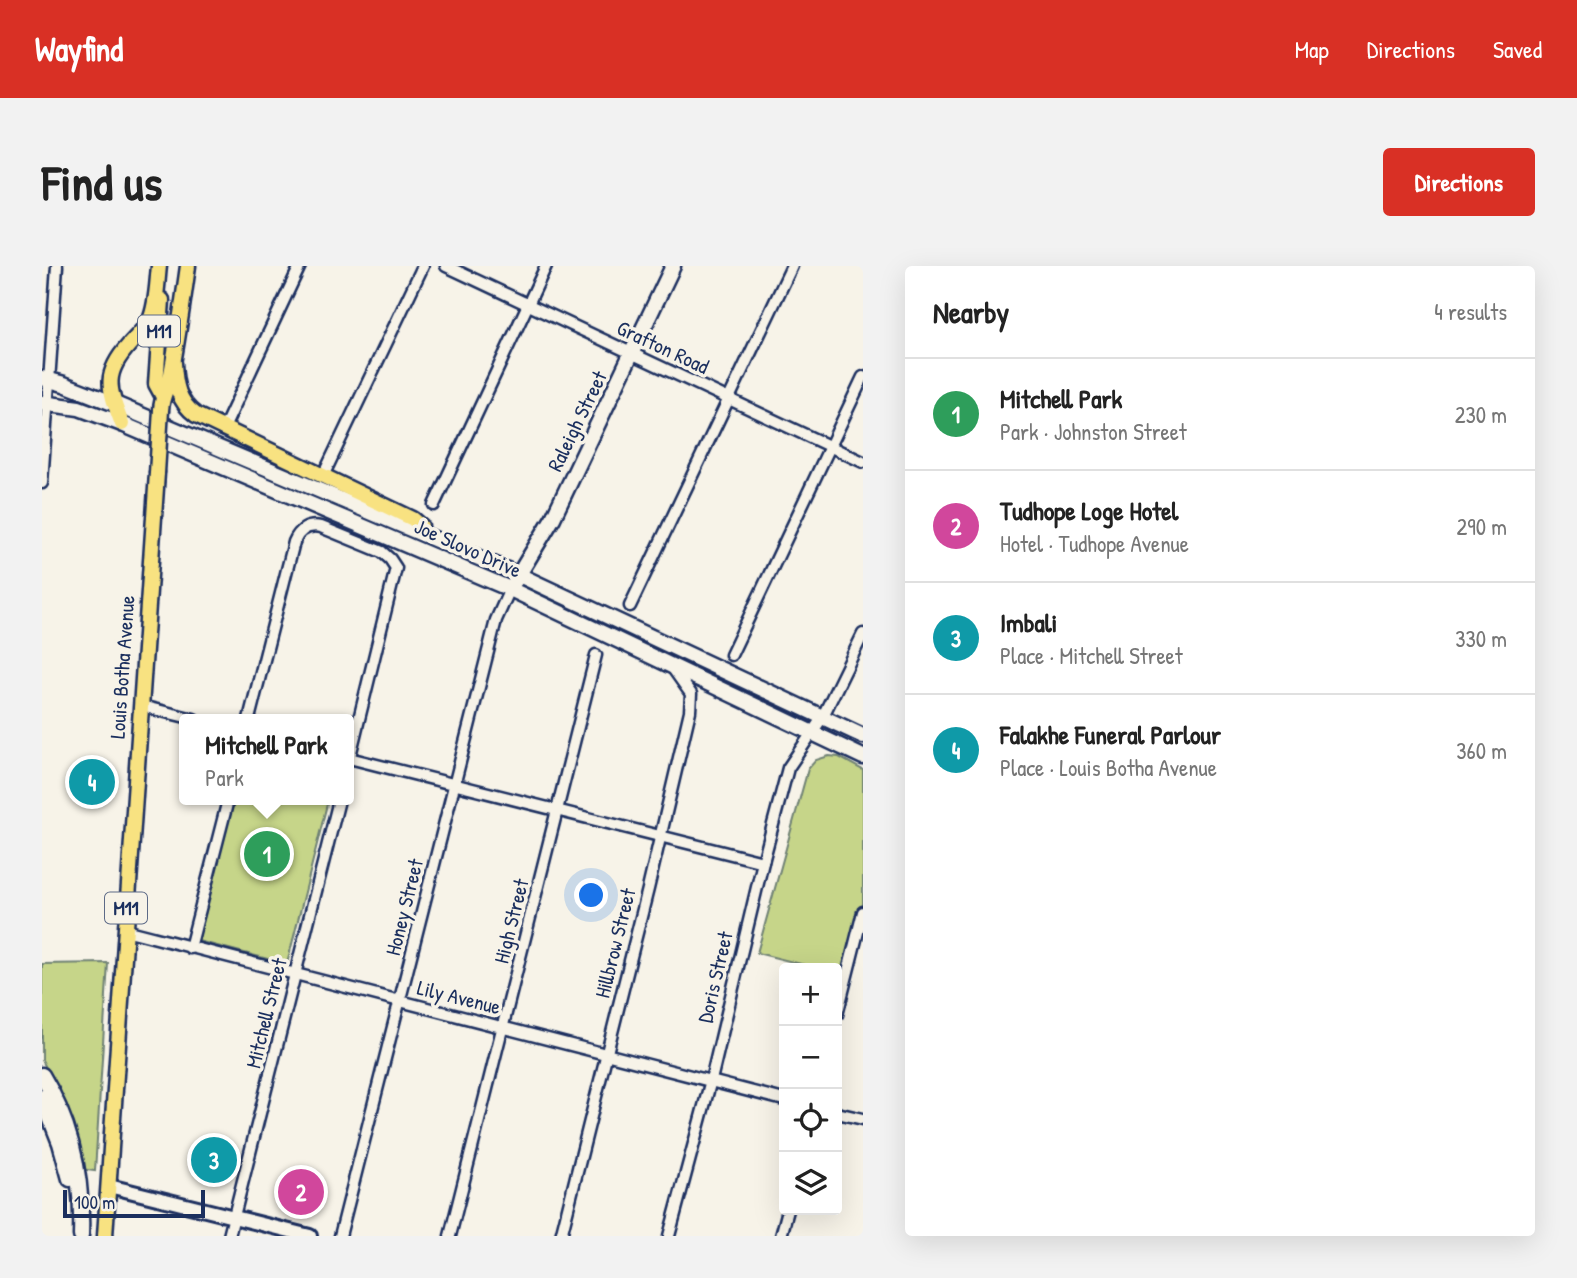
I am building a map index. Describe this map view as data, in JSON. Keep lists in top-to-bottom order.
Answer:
{
  "streets": {
    "main road": [
      "M11",
      "Raleigh Street",
      "Joe Slovo Drive",
      "Louis Botha Avenue"
    ],
    "street": [
      "Grafton Road",
      "Honey Street",
      "High Street",
      "Hillbrow Street",
      "Doris Street",
      "Lily Avenue",
      "Mitchell Street"
    ]
  },
  "crossings": [
    ["Grafton Road", "Raleigh Street"],
    ["Raleigh Street", "Joe Slovo Drive"],
    ["Raleigh Street", "Honey Street"],
    ["Joe Slovo Drive", "Honey Street"],
    ["Joe Slovo Drive", "Hillbrow Street"],
    ["Joe Slovo Drive", "Doris Street"],
    ["Louis Botha Avenue", "Lily Avenue"],
    ["Honey Street", "Lily Avenue"],
    ["High Street", "Lily Avenue"],
    ["Hillbrow Street", "Lily Avenue"],
    ["Doris Street", "Lily Avenue"],
    ["Lily Avenue", "Mitchell Street"]
  ],
  "scale_bar": "100 m",
  "page": {
    "header": "Wayfind",
    "nav": ["Map", "Directions", "Saved"],
    "buttons": "Directions",
    "title": "Find us",
    "heading": ["Nearby", "4 results"],
    "list": [
      {
        "mark": "1",
        "name": "Mitchell Park",
        "note": "Park · Johnston Street",
        "value": "230 m"
      },
      {
        "mark": "2",
        "name": "Tudhope Loge Hotel",
        "note": "Hotel · Tudhope Avenue",
        "value": "290 m"
      },
      {
        "mark": "3",
        "name": "Imbali",
        "note": "Place · Mitchell Street",
        "value": "330 m"
      },
      {
        "mark": "4",
        "name": "Falakhe Funeral Parlour",
        "note": "Place · Louis Botha Avenue",
        "value": "360 m"
      }
    ],
    "popup": ["Mitchell Park", "Park"],
    "pins": [
      "4",
      "1",
      "3",
      "2"
    ],
    "map_buttons": ["+", "−"],
    "scale": "100 m"
  }
}
